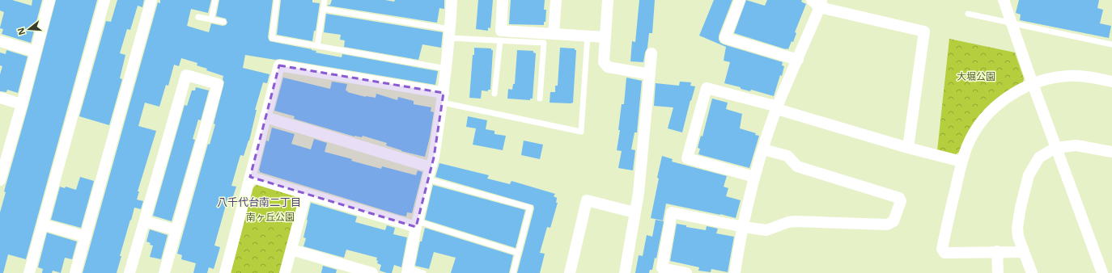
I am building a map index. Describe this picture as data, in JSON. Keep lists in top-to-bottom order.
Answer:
{
  "districts": ["八千代台南二丁目"],
  "parks": ["大堀公園", "南ヶ丘公園"],
  "north": "left"
}
